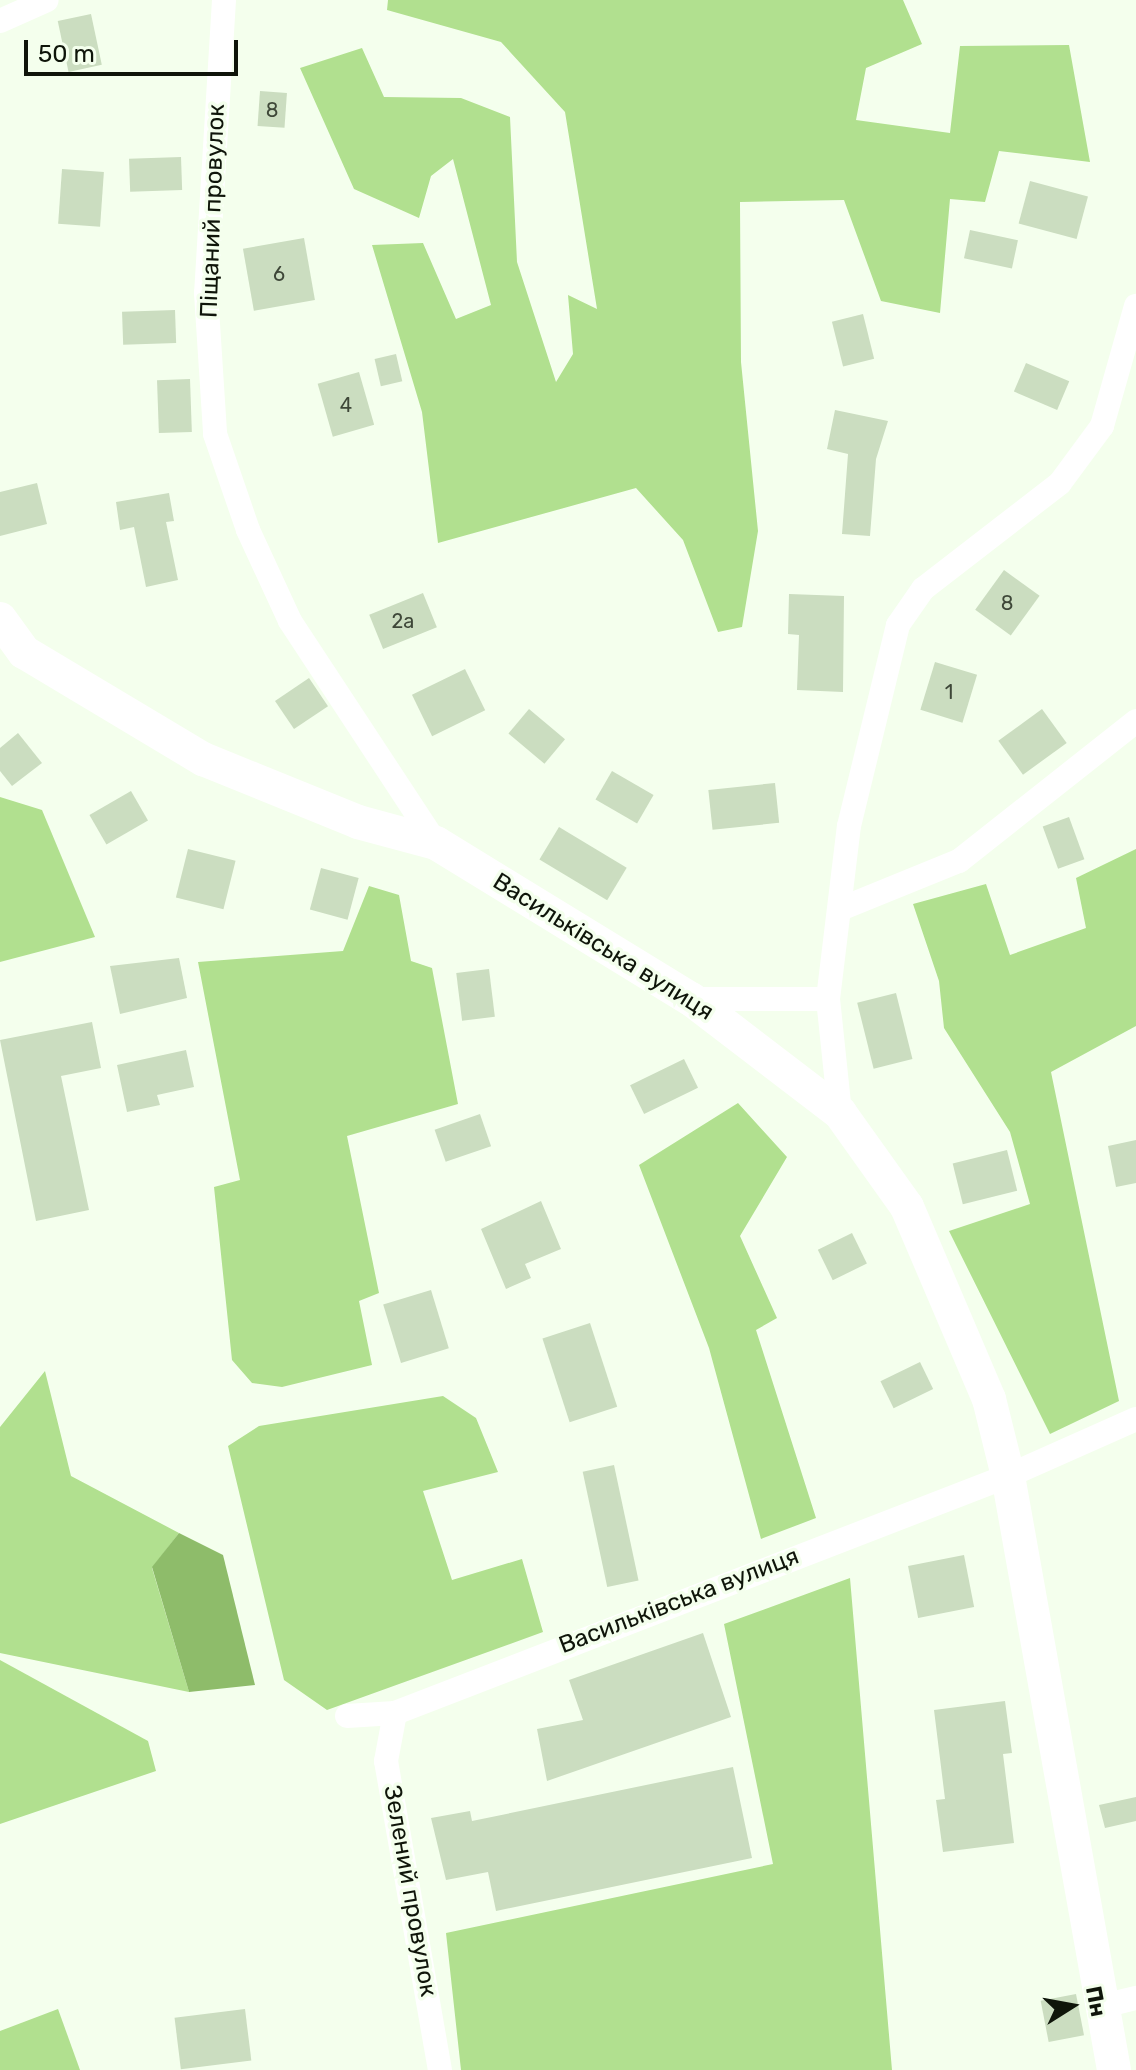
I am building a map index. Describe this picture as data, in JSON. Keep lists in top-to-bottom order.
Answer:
{
  "streets": {
    "street": ["Піщаний провулок", "Васильківська вулиця", "Зелений провулок"]
  },
  "crossings": [
    ["Піщаний провулок", "Васильківська вулиця"],
    ["Васильківська вулиця", "Зелений провулок"]
  ],
  "house_numbers": [
    "8",
    "6",
    "4",
    "8",
    "2а",
    "1"
  ],
  "scale_bar": "50 m",
  "north": "right"
}
